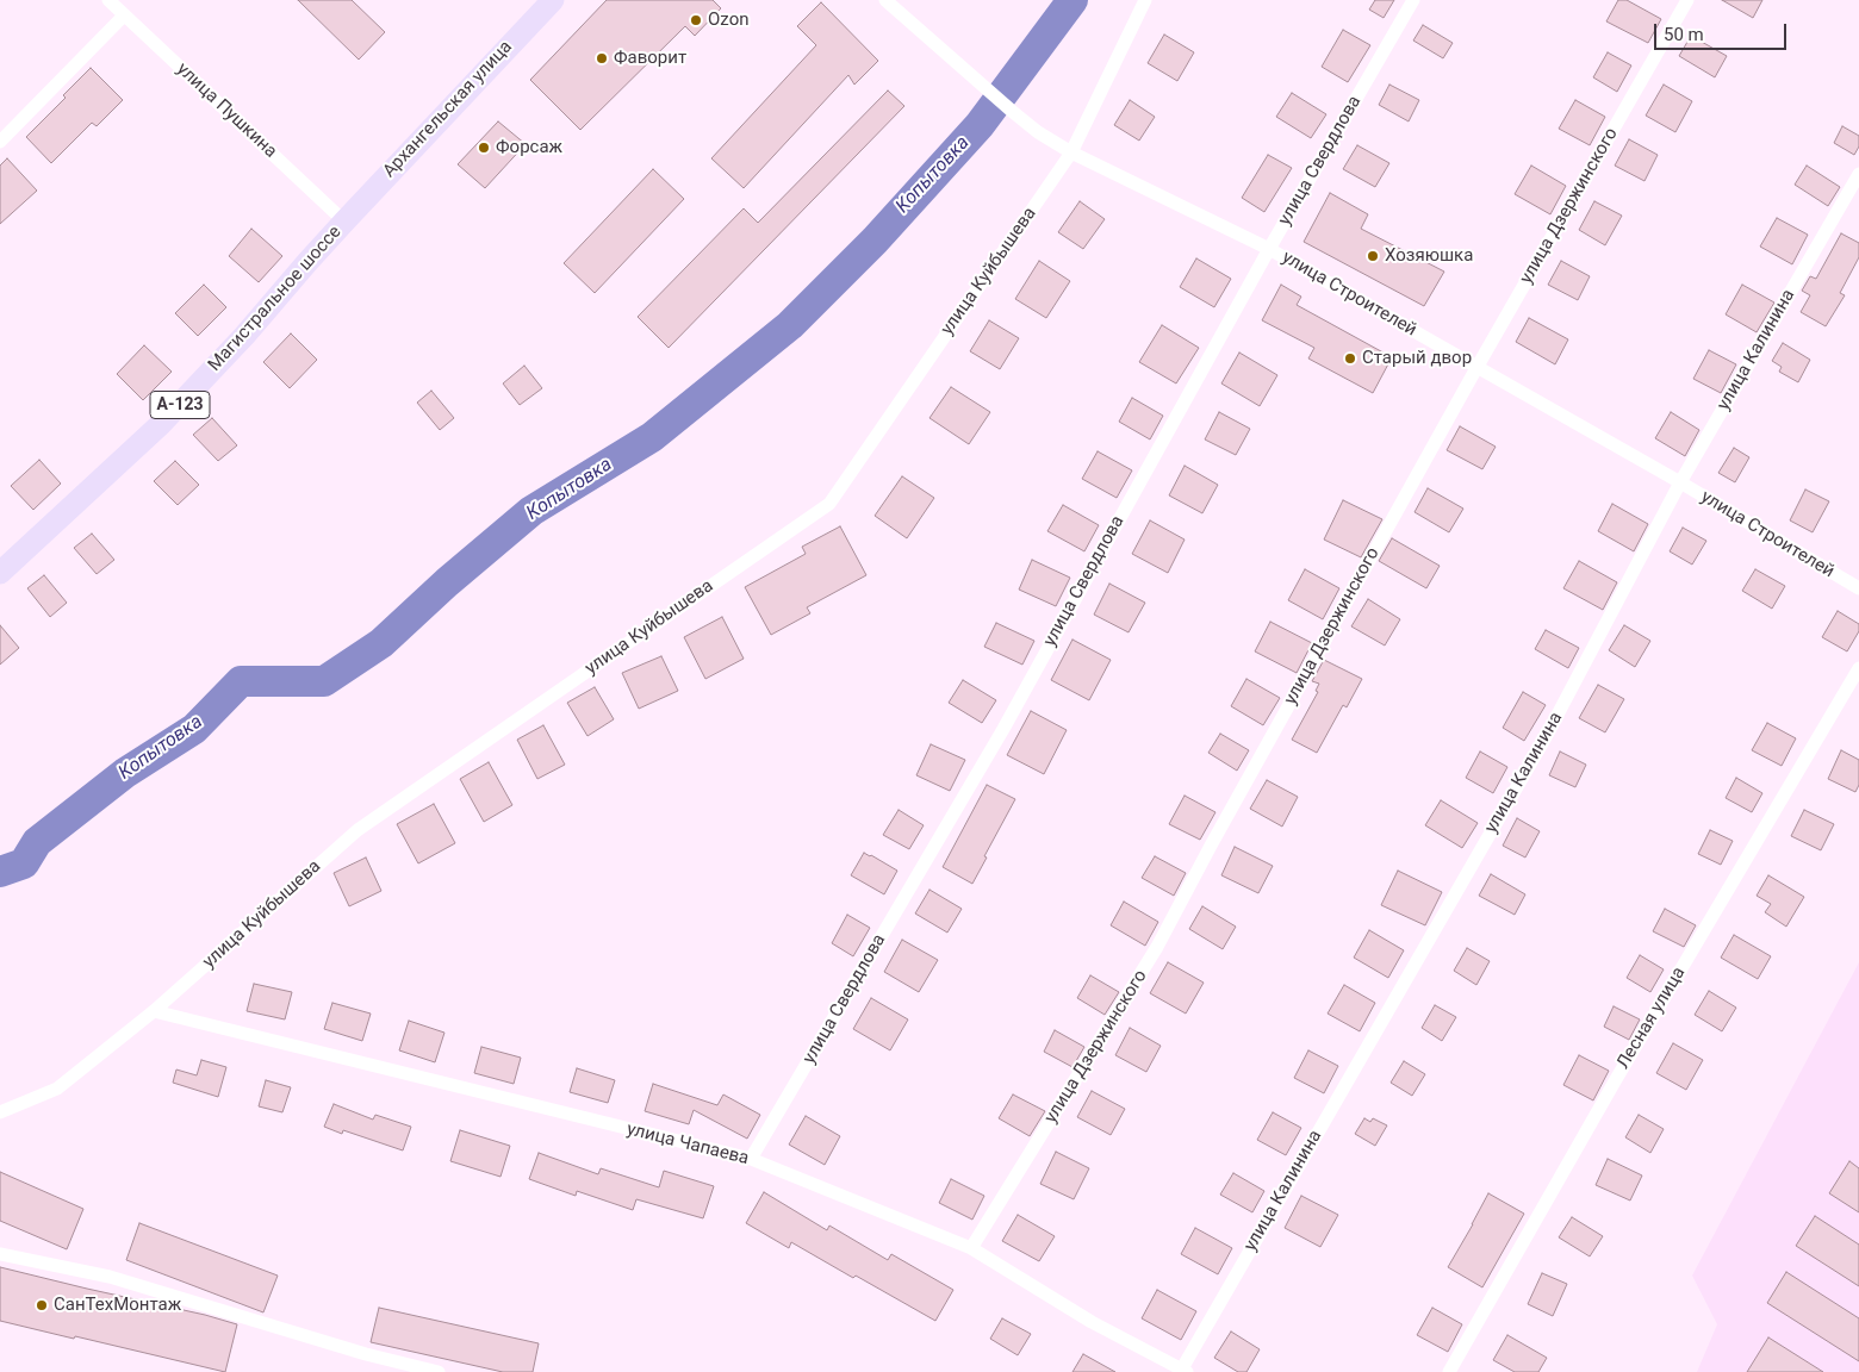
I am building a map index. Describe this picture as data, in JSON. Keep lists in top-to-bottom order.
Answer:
{
  "streets": {
    "main road": ["Архангельская улица", "Магистральное шоссе", "А-123"],
    "street": [
      "улица Пушкина",
      "улица Свердлова",
      "улица Дзержинского",
      "улица Куйбышева",
      "улица Строителей",
      "улица Калинина",
      "Лесная улица",
      "улица Чапаева"
    ]
  },
  "crossings": [
    ["Архангельская улица", "улица Пушкина"],
    ["Архангельская улица", "Магистральное шоссе"],
    ["улица Пушкина", "Магистральное шоссе"],
    ["улица Свердлова", "улица Строителей"],
    ["улица Свердлова", "улица Чапаева"],
    ["улица Дзержинского", "улица Строителей"],
    ["улица Дзержинского", "улица Чапаева"],
    ["улица Куйбышева", "улица Строителей"],
    ["улица Куйбышева", "улица Чапаева"],
    ["улица Строителей", "улица Калинина"],
    ["улица Калинина", "улица Чапаева"]
  ],
  "water": ["Копытовка"],
  "places": [
    "Ozon",
    "Фаворит",
    "Форсаж",
    "Хозяюшка",
    "Старый двор",
    "СанТехМонтаж"
  ],
  "scale_bar": "50 m"
}
